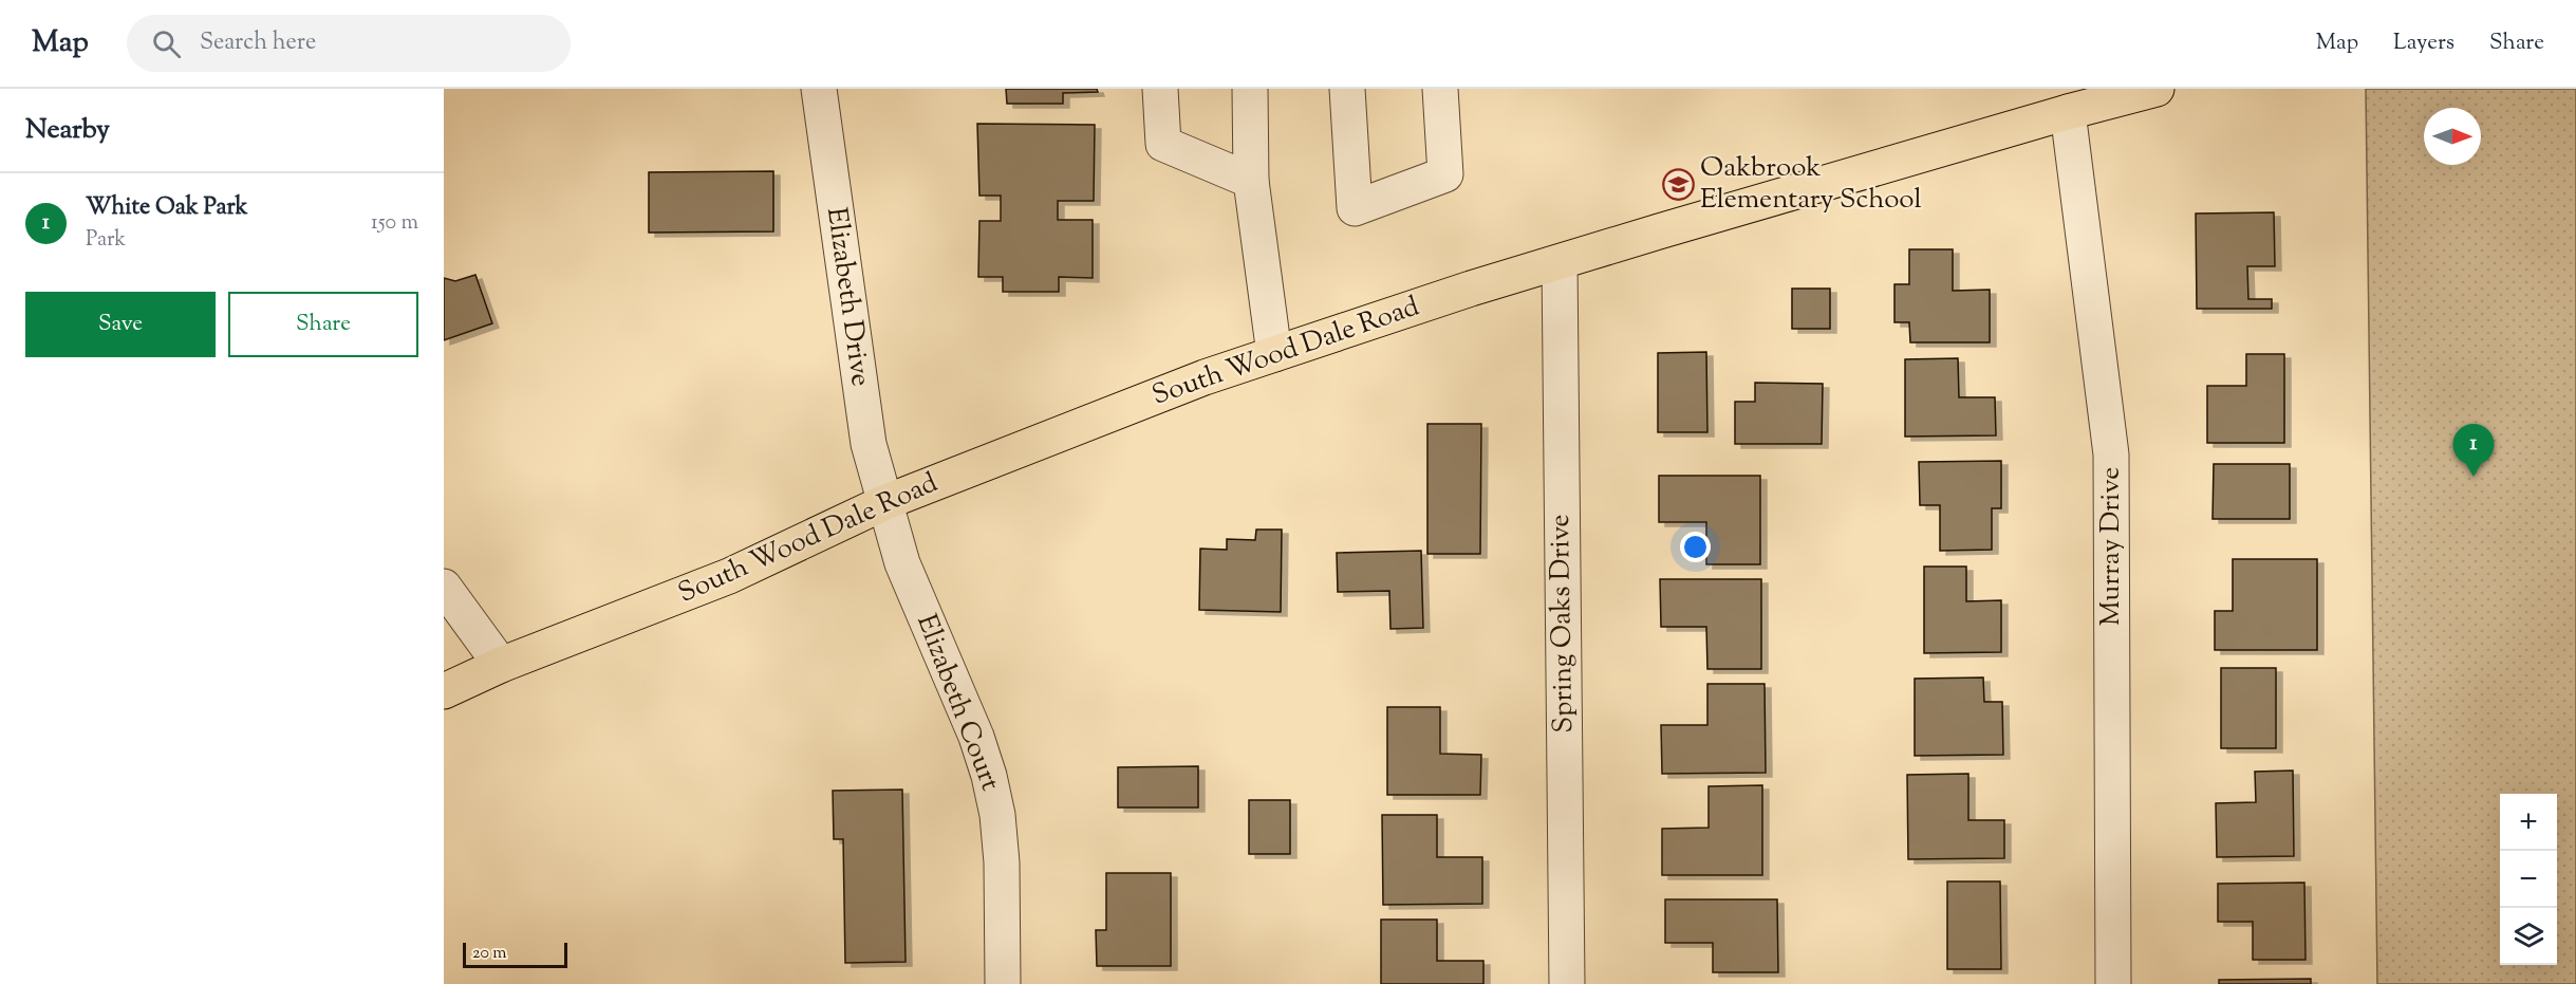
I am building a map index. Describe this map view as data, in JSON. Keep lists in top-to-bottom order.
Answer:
{
  "streets": {
    "main road": ["South Wood Dale Road"],
    "street": [
      "Elizabeth Drive",
      "Murray Drive",
      "Spring Oaks Drive",
      "Elizabeth Court"
    ]
  },
  "crossings": [
    ["Elizabeth Drive", "South Wood Dale Road"],
    ["Elizabeth Drive", "Elizabeth Court"],
    ["South Wood Dale Road", "Murray Drive"],
    ["South Wood Dale Road", "Spring Oaks Drive"],
    ["South Wood Dale Road", "Elizabeth Court"]
  ],
  "places": {
    "school or university": ["Oakbrook Elementary School"]
  },
  "scale_bar": "20 m",
  "north": "right",
  "page": {
    "header": "Map",
    "search": "Search here",
    "nav": ["Map", "Layers", "Share"],
    "heading": "Nearby",
    "list": [
      {
        "mark": "1",
        "name": "White Oak Park",
        "note": "Park",
        "value": "150 m"
      }
    ],
    "buttons": ["Save", "Share"],
    "pins": "1",
    "map_buttons": ["+", "−"],
    "scale": "20 m"
  }
}
